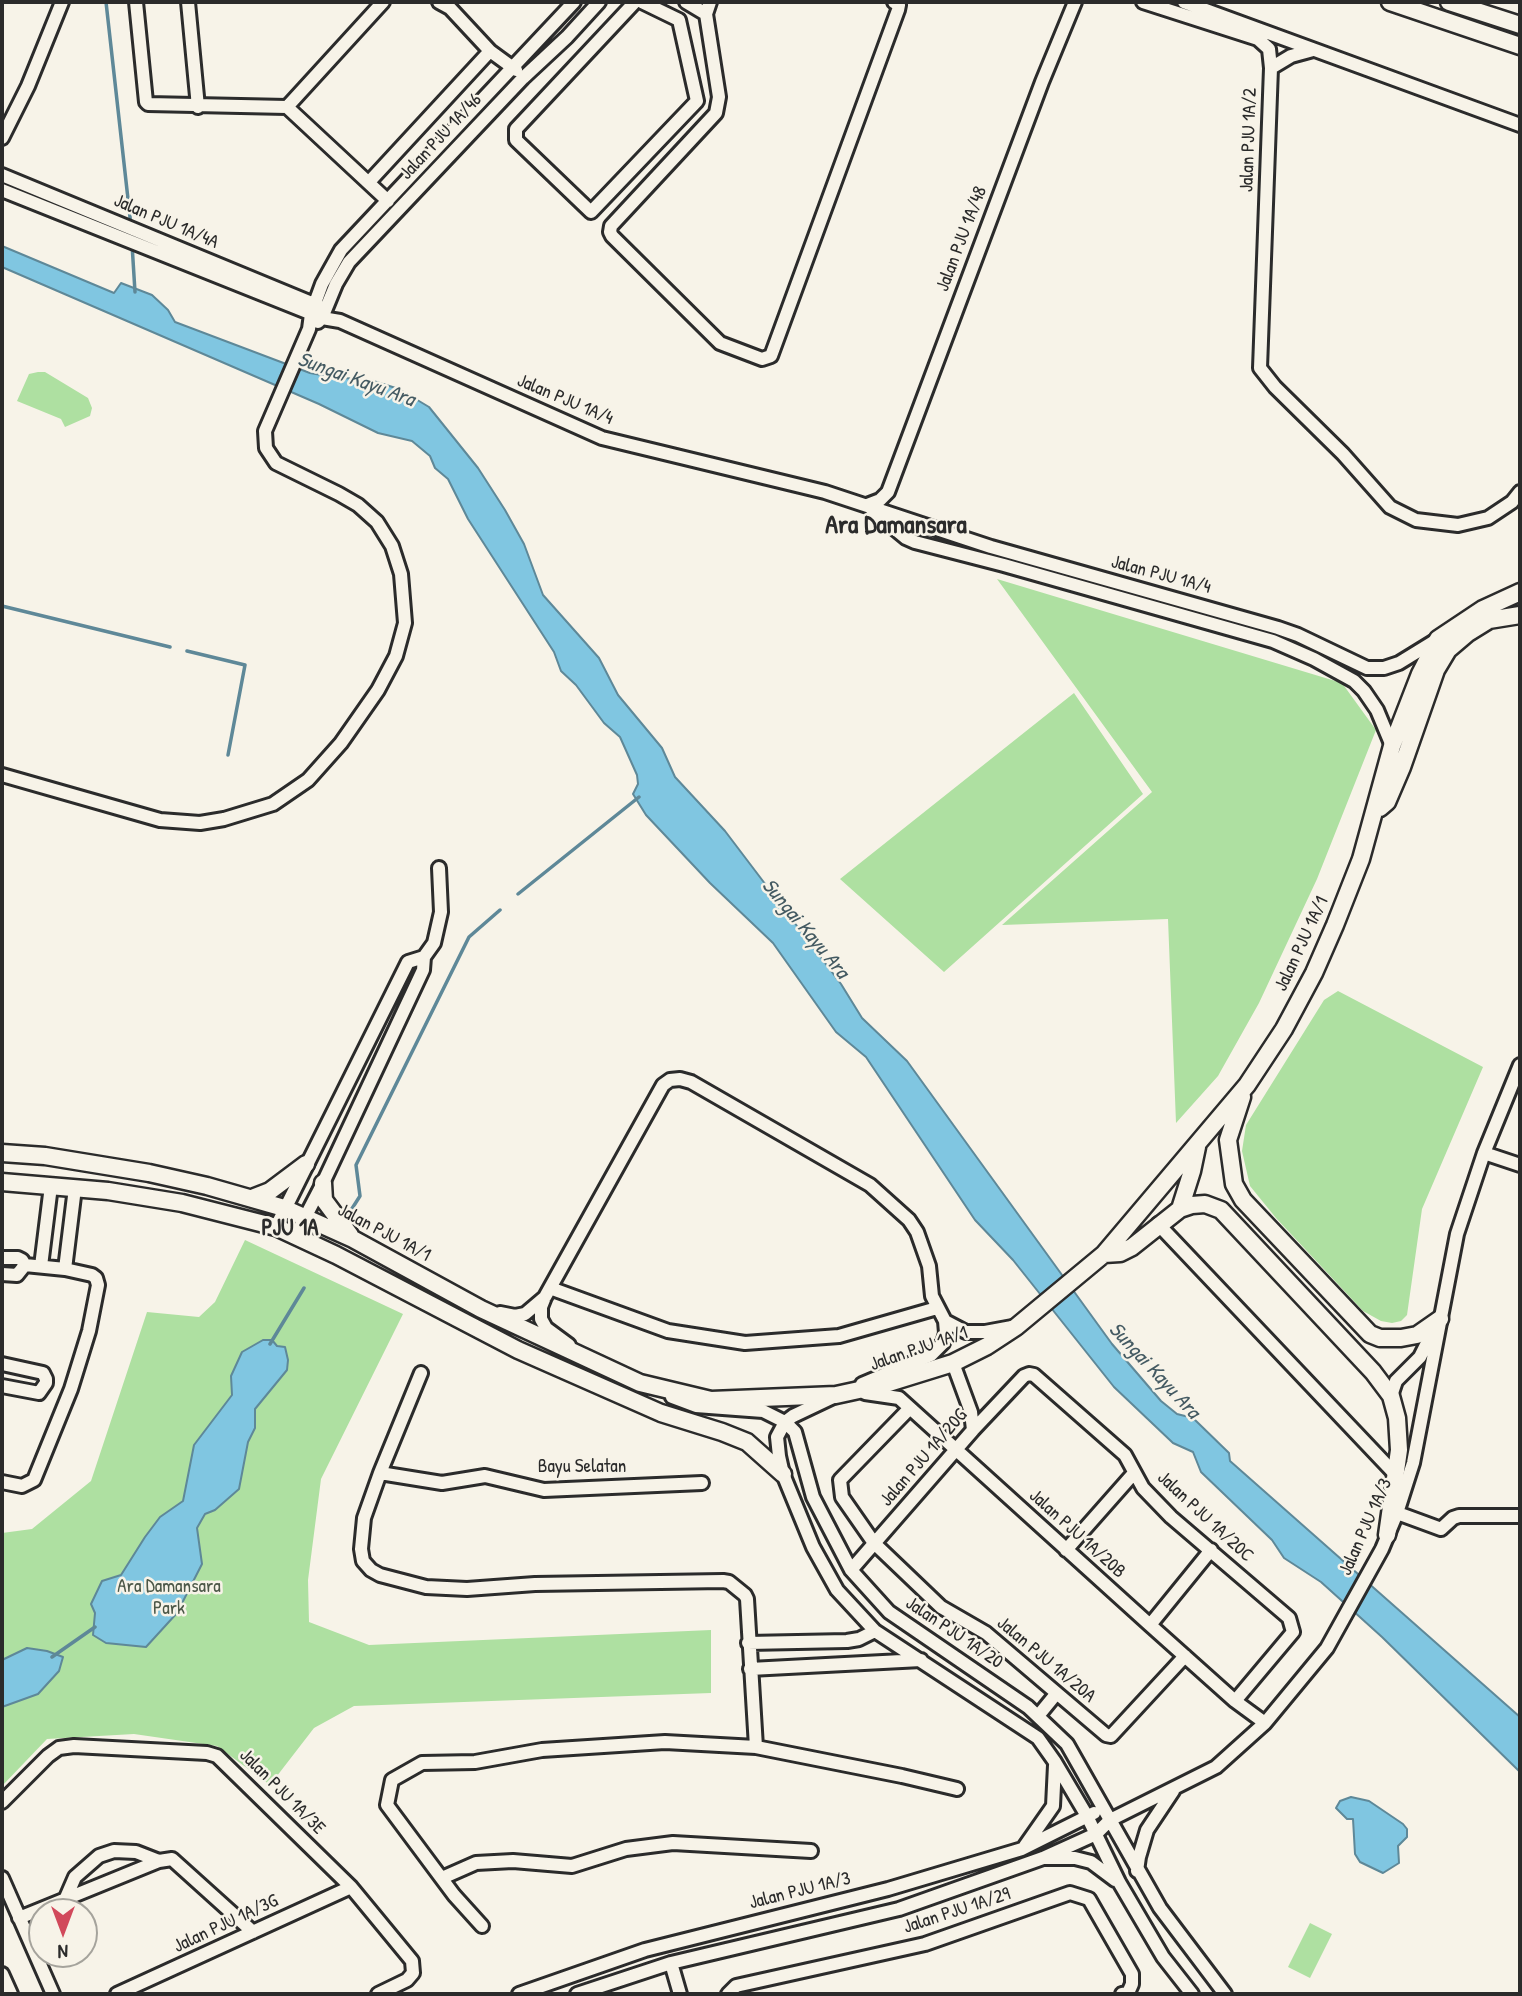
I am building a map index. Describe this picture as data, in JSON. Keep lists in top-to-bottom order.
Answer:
{
  "streets": {
    "main road": ["Jalan PJU 1A/1"],
    "street": [
      "Jalan PJU 1A/46",
      "Jalan PJU 1A/2",
      "Jalan PJU 1A/4A",
      "Jalan PJU 1A/48",
      "Jalan PJU 1A/4",
      "Jalan PJU 1A/20G",
      "Bayu Selatan",
      "Jalan PJU 1A/20C",
      "Jalan PJU 1A/3",
      "Jalan PJU 1A/20B",
      "Jalan PJU 1A/20",
      "Jalan PJU 1A/20A",
      "Jalan PJU 1A/3E",
      "Jalan PJU 1A/29",
      "Jalan PJU 1A/3G"
    ]
  },
  "crossings": [
    ["Jalan PJU 1A/46", "Jalan PJU 1A/4A"],
    ["Jalan PJU 1A/46", "Jalan PJU 1A/4"],
    ["Jalan PJU 1A/4A", "Jalan PJU 1A/4"],
    ["Jalan PJU 1A/4", "Jalan PJU 1A/1"],
    ["Jalan PJU 1A/1", "Jalan PJU 1A/20B"],
    ["Jalan PJU 1A/20G", "Jalan PJU 1A/20C"],
    ["Jalan PJU 1A/20G", "Jalan PJU 1A/20B"],
    ["Jalan PJU 1A/20G", "Jalan PJU 1A/20"],
    ["Jalan PJU 1A/20G", "Jalan PJU 1A/20A"],
    ["Jalan PJU 1A/20C", "Jalan PJU 1A/20B"],
    ["Jalan PJU 1A/3", "Jalan PJU 1A/20B"],
    ["Jalan PJU 1A/3", "Jalan PJU 1A/20"],
    ["Jalan PJU 1A/20B", "Jalan PJU 1A/20A"],
    ["Jalan PJU 1A/3E", "Jalan PJU 1A/3G"]
  ],
  "districts": ["Ara Damansara", "PJU 1A"],
  "water": ["Sungai Kayu Ara"],
  "parks": ["Ara Damansara Park"],
  "north": "bottom"
}
